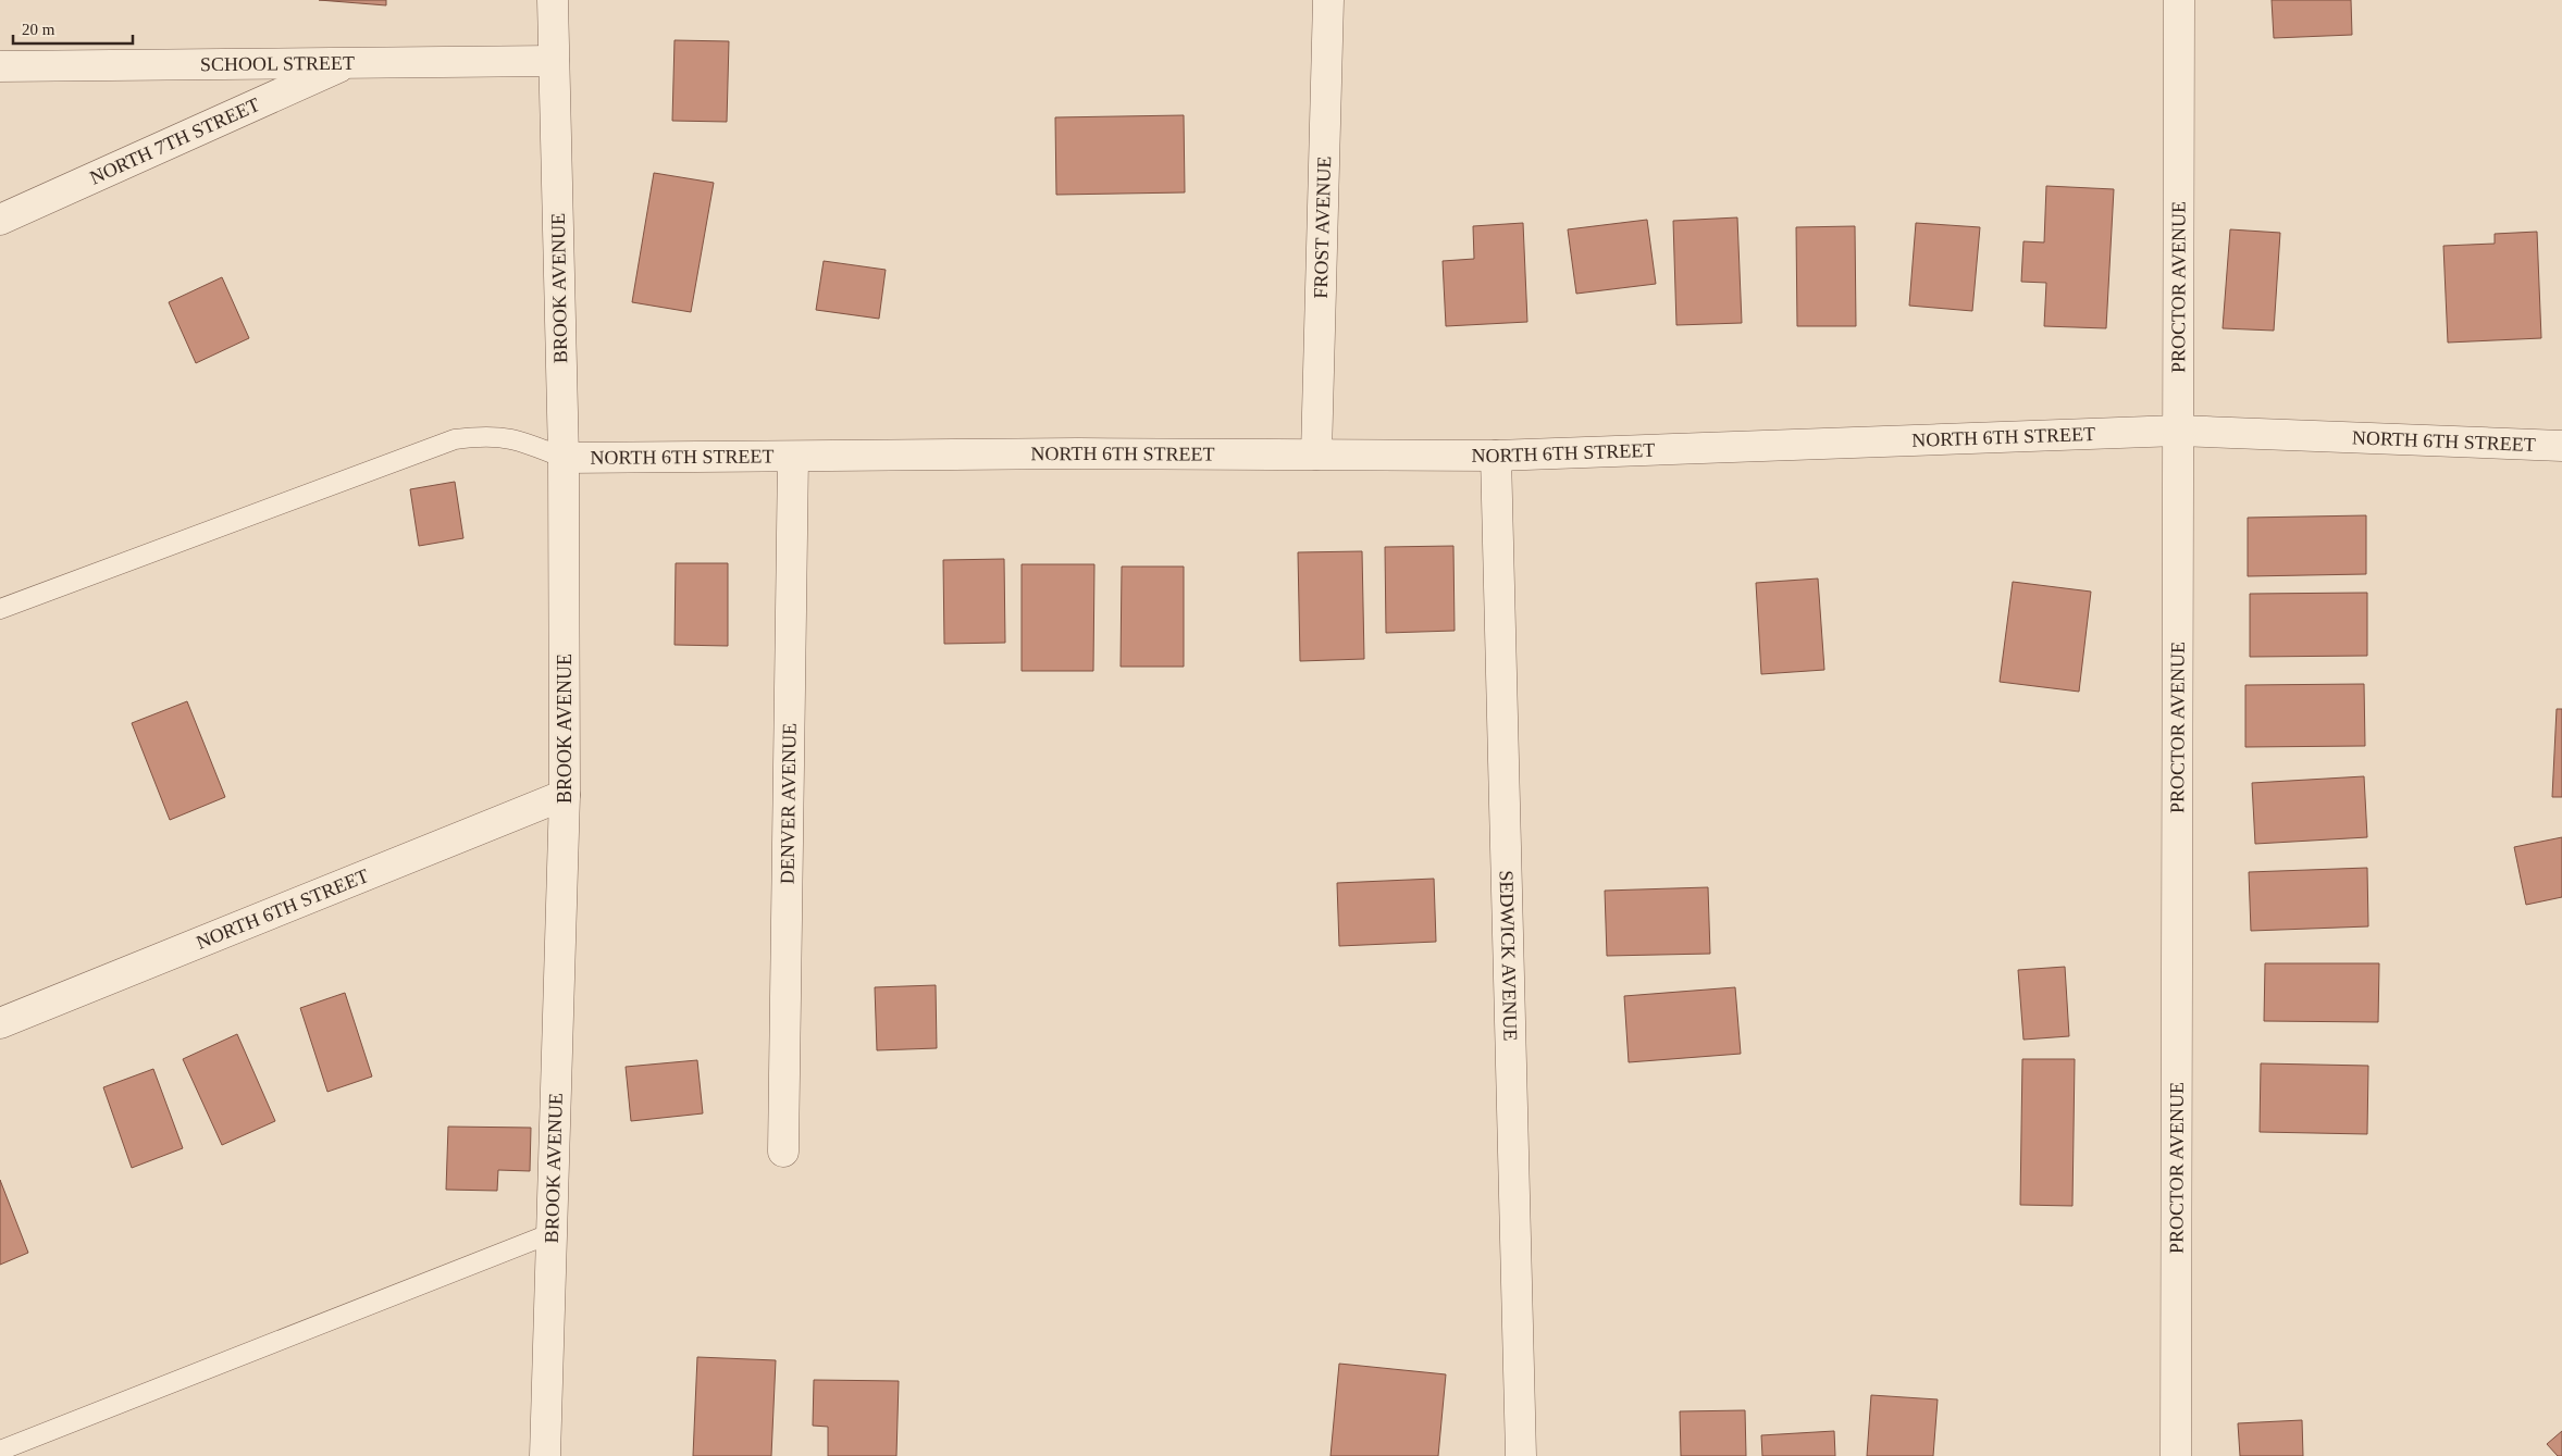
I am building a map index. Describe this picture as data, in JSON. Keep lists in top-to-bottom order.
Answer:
{
  "streets": {
    "street": [
      "SCHOOL STREET",
      "NORTH 7TH STREET",
      "FROST AVENUE",
      "BROOK AVENUE",
      "PROCTOR AVENUE",
      "NORTH 6TH STREET",
      "DENVER AVENUE",
      "SEDWICK AVENUE"
    ]
  },
  "crossings": [
    ["SCHOOL STREET", "NORTH 7TH STREET"],
    ["SCHOOL STREET", "BROOK AVENUE"],
    ["FROST AVENUE", "NORTH 6TH STREET"],
    ["BROOK AVENUE", "NORTH 6TH STREET"],
    ["PROCTOR AVENUE", "NORTH 6TH STREET"],
    ["NORTH 6TH STREET", "DENVER AVENUE"],
    ["NORTH 6TH STREET", "SEDWICK AVENUE"]
  ],
  "scale_bar": "20 m"
}
